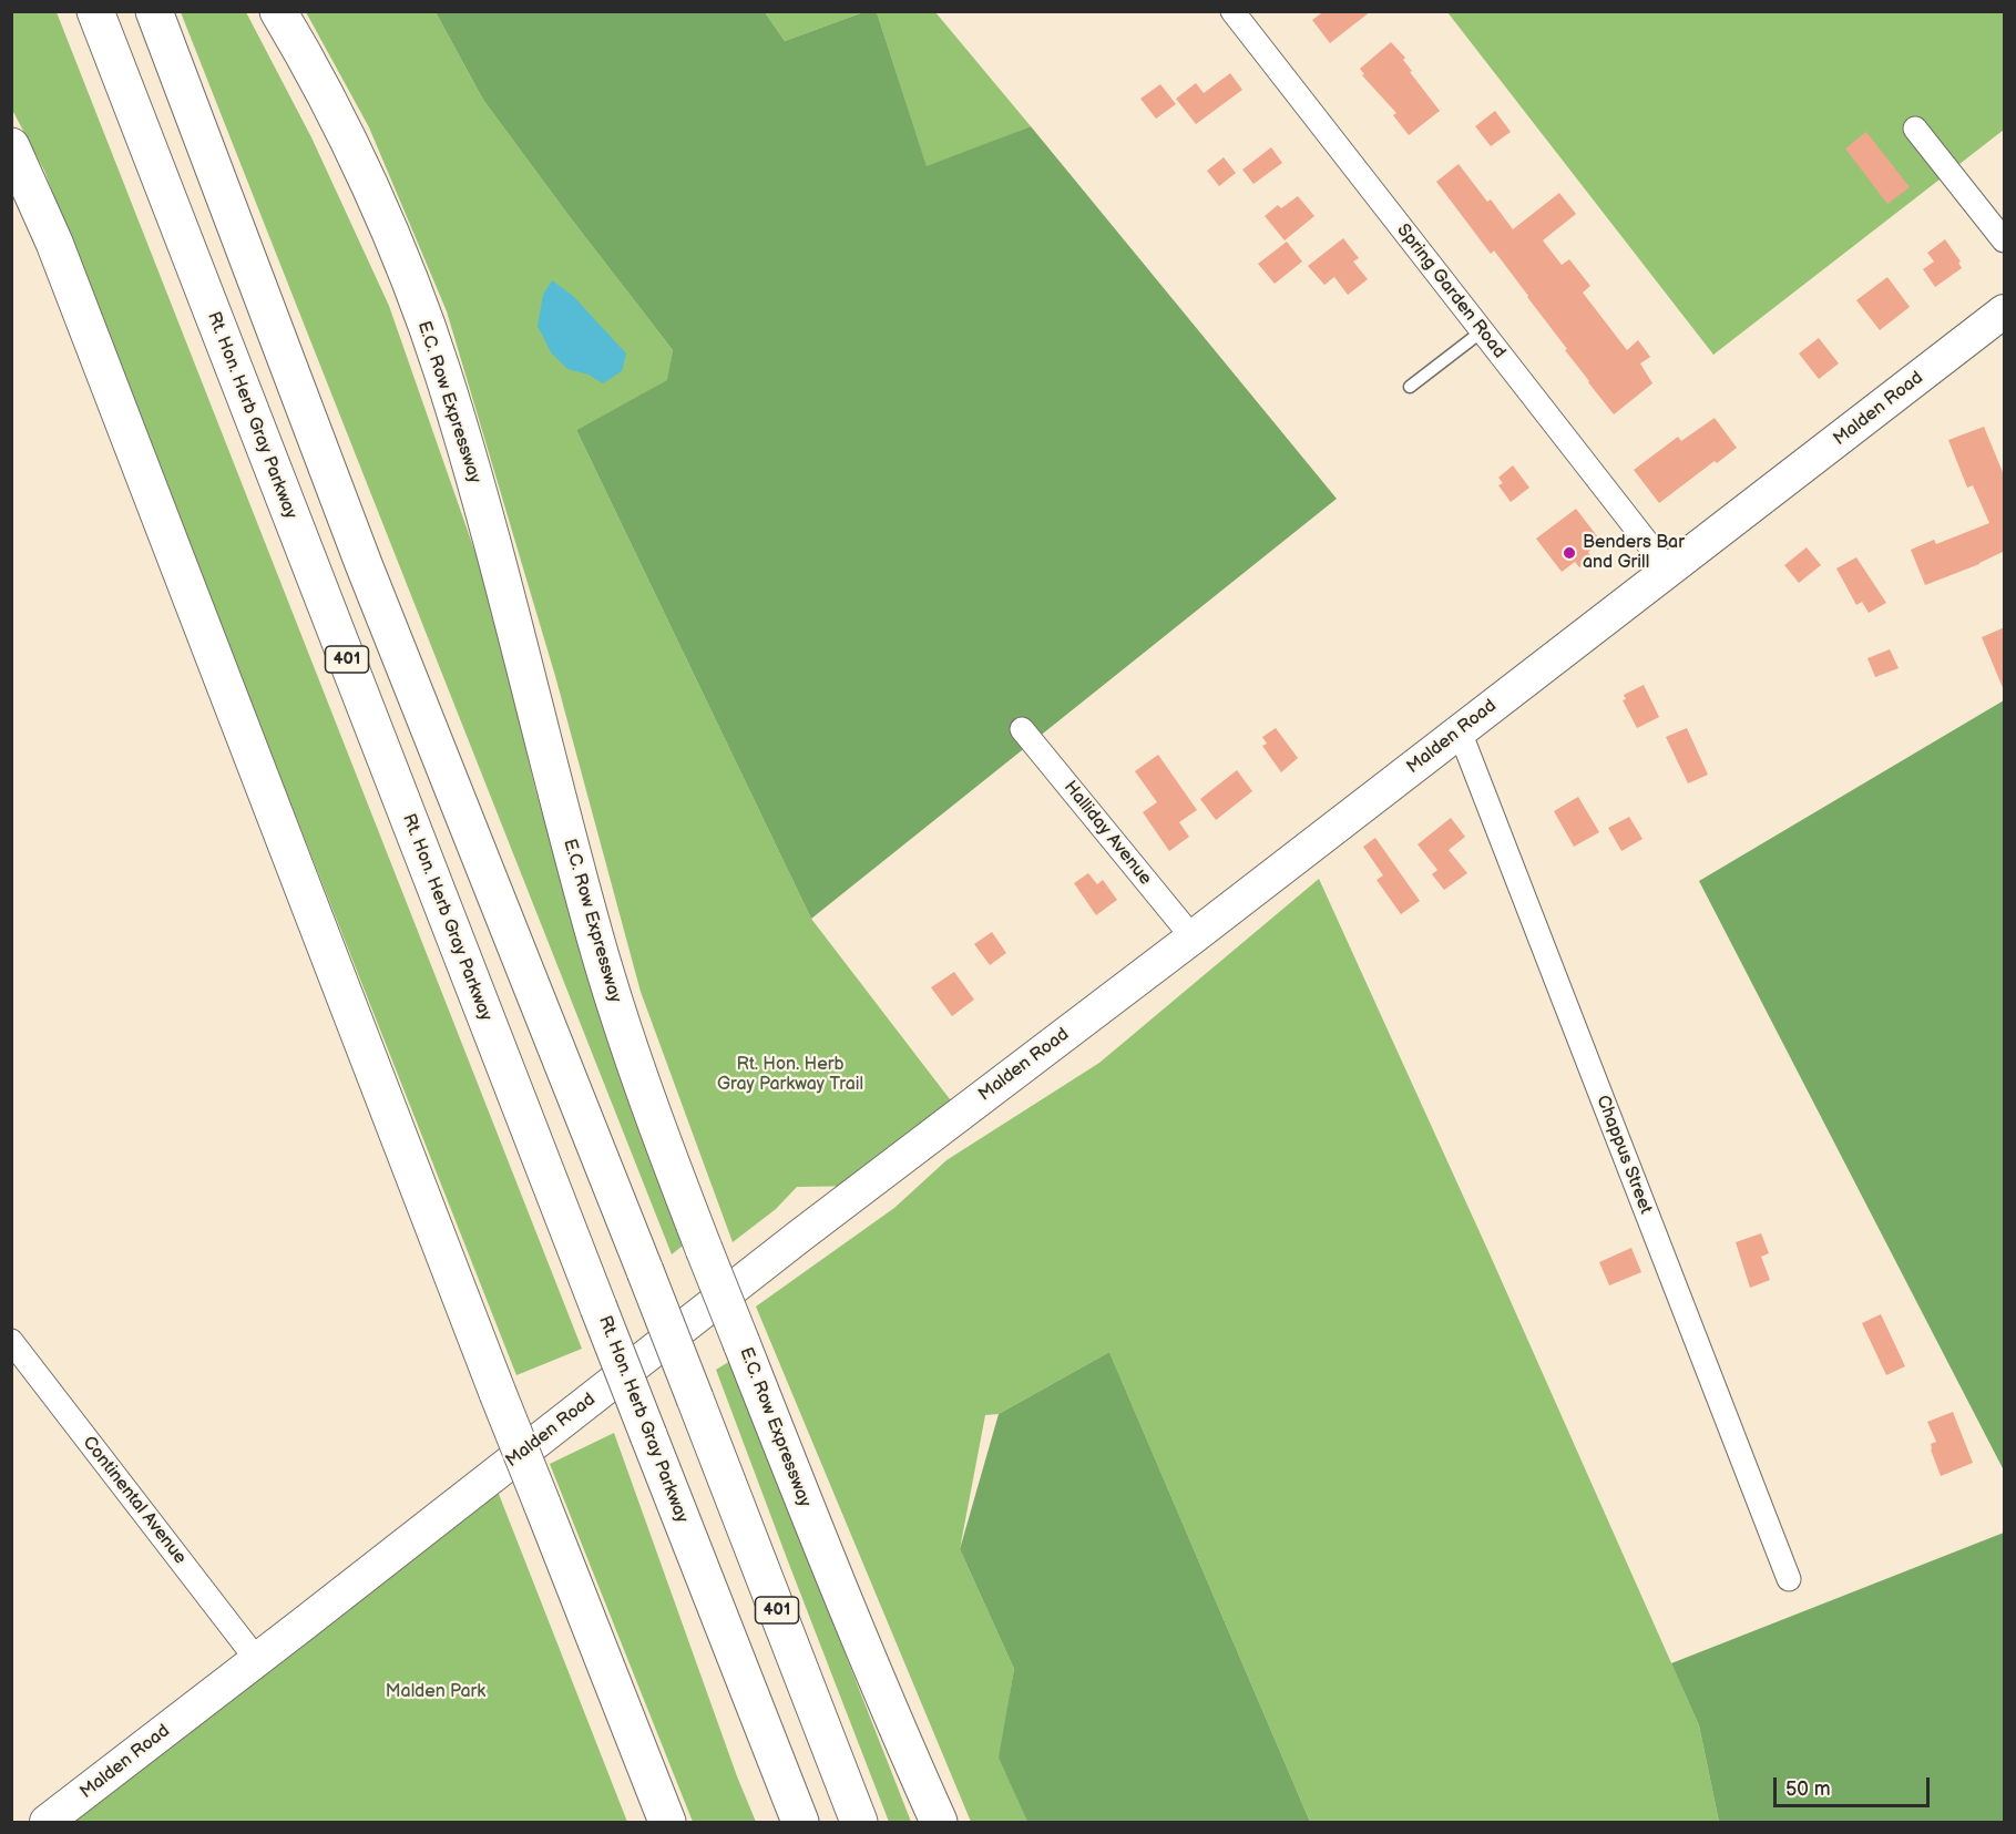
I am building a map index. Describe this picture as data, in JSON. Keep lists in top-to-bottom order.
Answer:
{
  "streets": {
    "highway": ["E.C. Row Expressway", "Rt. Hon. Herb Gray Parkway", "401"],
    "main road": ["Malden Road"],
    "street": [
      "Spring Garden Road",
      "Halliday Avenue",
      "Chappus Street",
      "Continental Avenue"
    ]
  },
  "crossings": [
    ["Spring Garden Road", "Malden Road"],
    ["Malden Road", "Halliday Avenue"],
    ["Malden Road", "Chappus Street"],
    ["Malden Road", "Continental Avenue"]
  ],
  "parks": ["Rt. Hon. Herb Gray Parkway Trail", "Malden Park"],
  "places": ["Benders Bar and Grill"],
  "scale_bar": "50 m"
}
